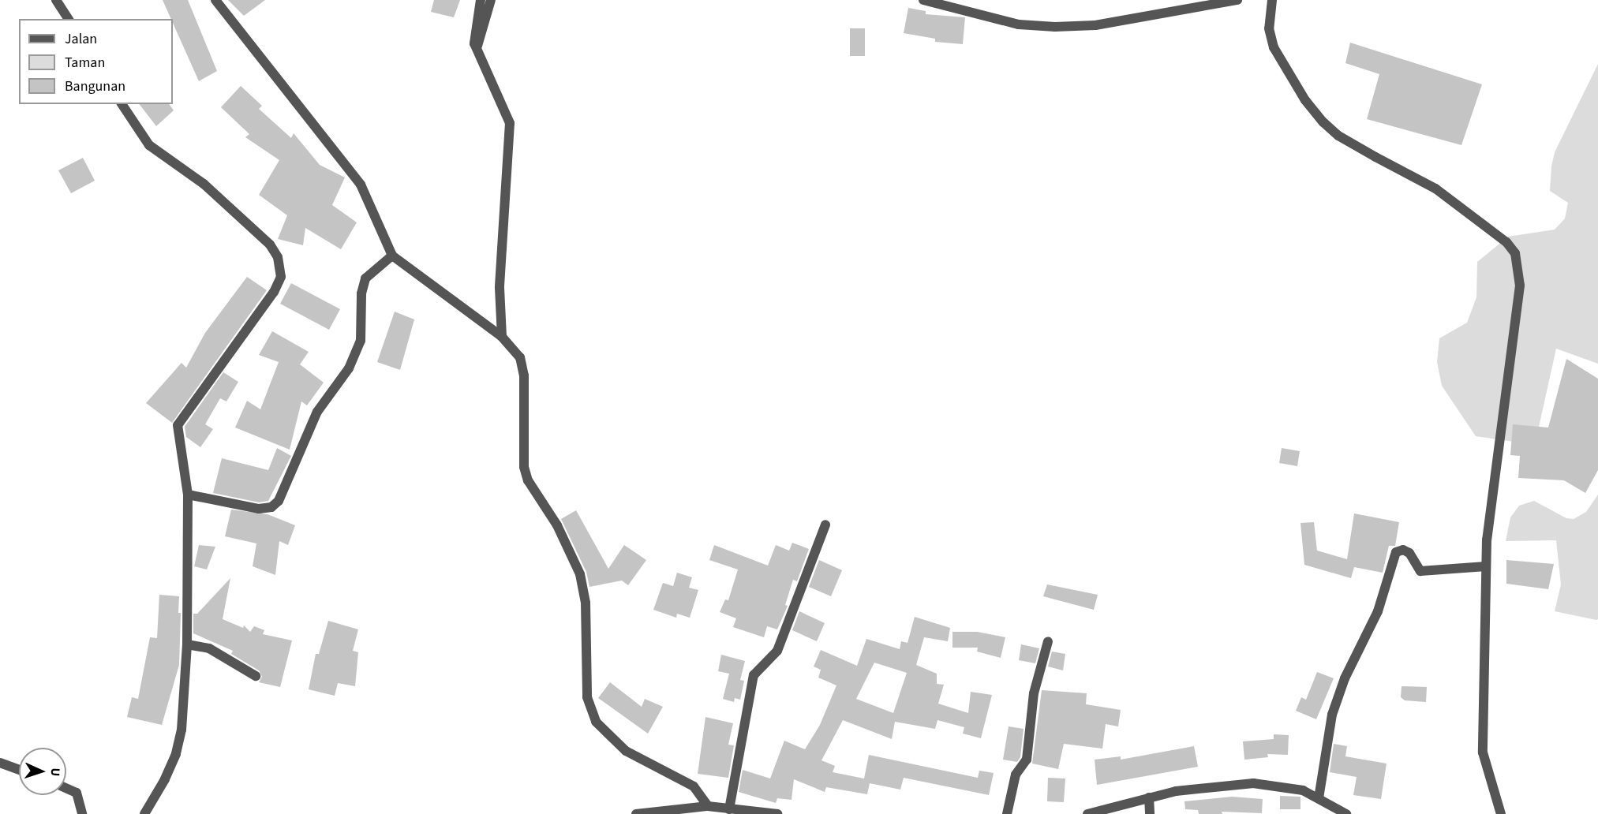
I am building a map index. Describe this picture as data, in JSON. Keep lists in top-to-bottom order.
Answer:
{
  "legend": ["Jalan", "Taman", "Bangunan"],
  "north": "right"
}
